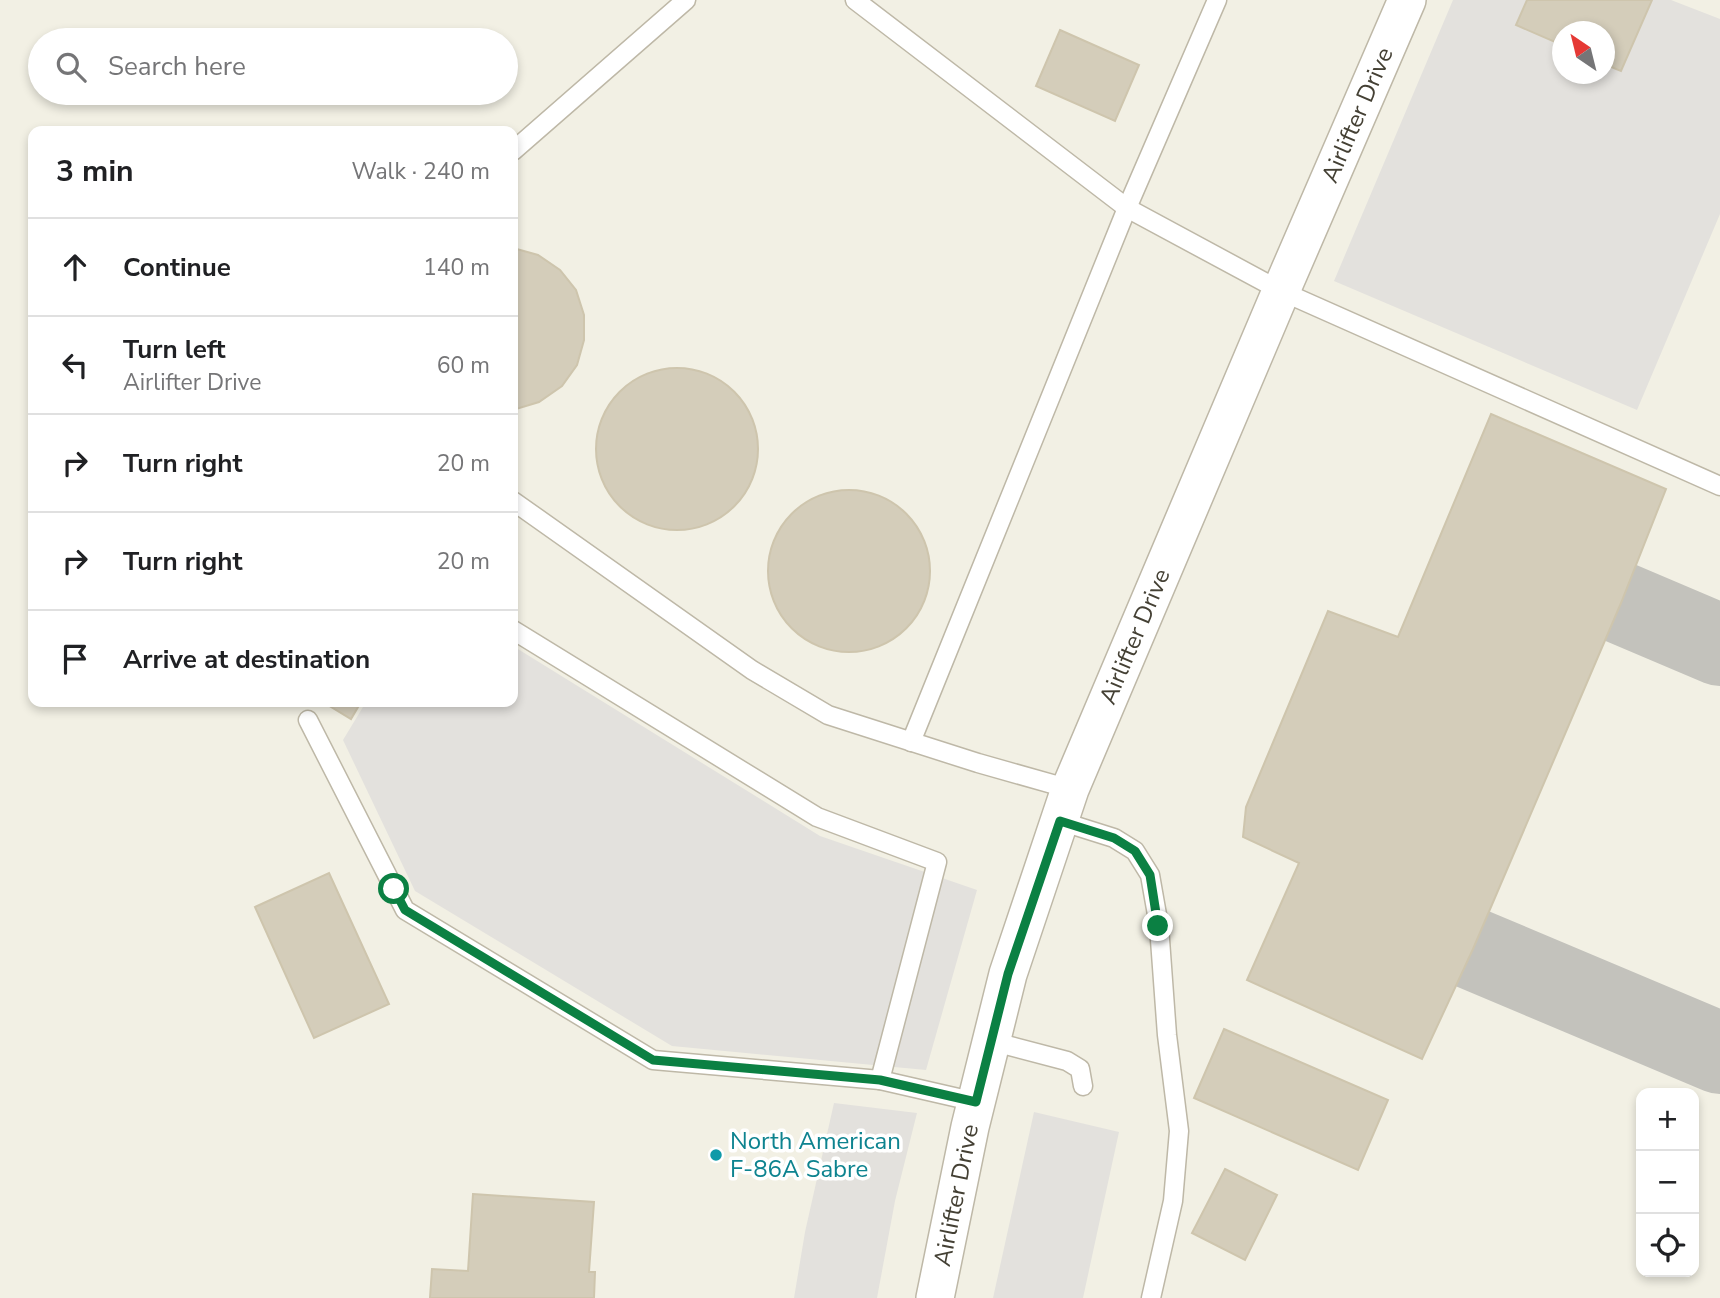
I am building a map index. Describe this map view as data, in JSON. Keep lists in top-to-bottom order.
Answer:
{
  "streets": {
    "street": ["Airlifter Drive"]
  },
  "places": ["North American F-86A Sabre"],
  "north": "top left",
  "page": {
    "search": "Search here",
    "heading": ["3 min", "Walk · 240 m"],
    "list": [
      ["Continue", "140 m"],
      ["Turn left", "Airlifter Drive", "60 m"],
      ["Turn right", "20 m"],
      ["Turn right", "20 m"],
      "Arrive at destination"
    ],
    "map_buttons": ["+", "−"]
  }
}
